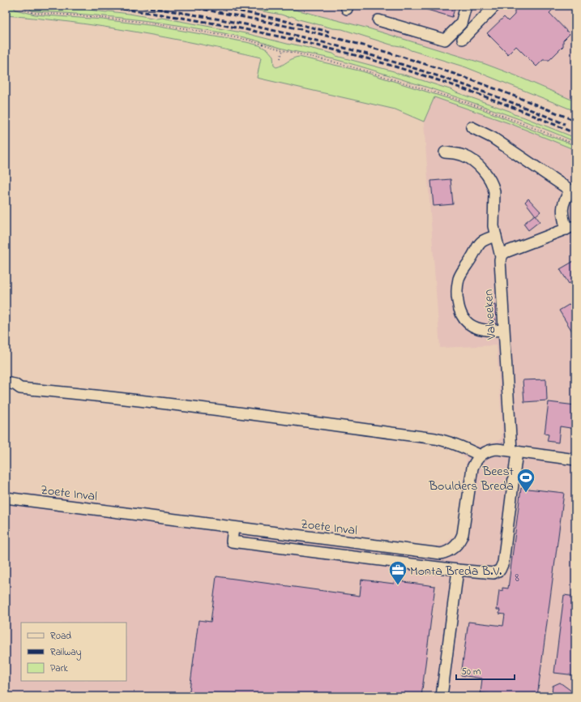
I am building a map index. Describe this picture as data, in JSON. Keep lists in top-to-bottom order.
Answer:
{
  "streets": {
    "street": ["Valveeken", "Zoete Inval"]
  },
  "places": {
    "sports": ["Beest Boulders Breda"],
    "office": ["Monta Breda B.V."]
  },
  "house_numbers": ["8"],
  "legend": ["Road", "Railway", "Park"],
  "scale_bar": "50 m"
}
